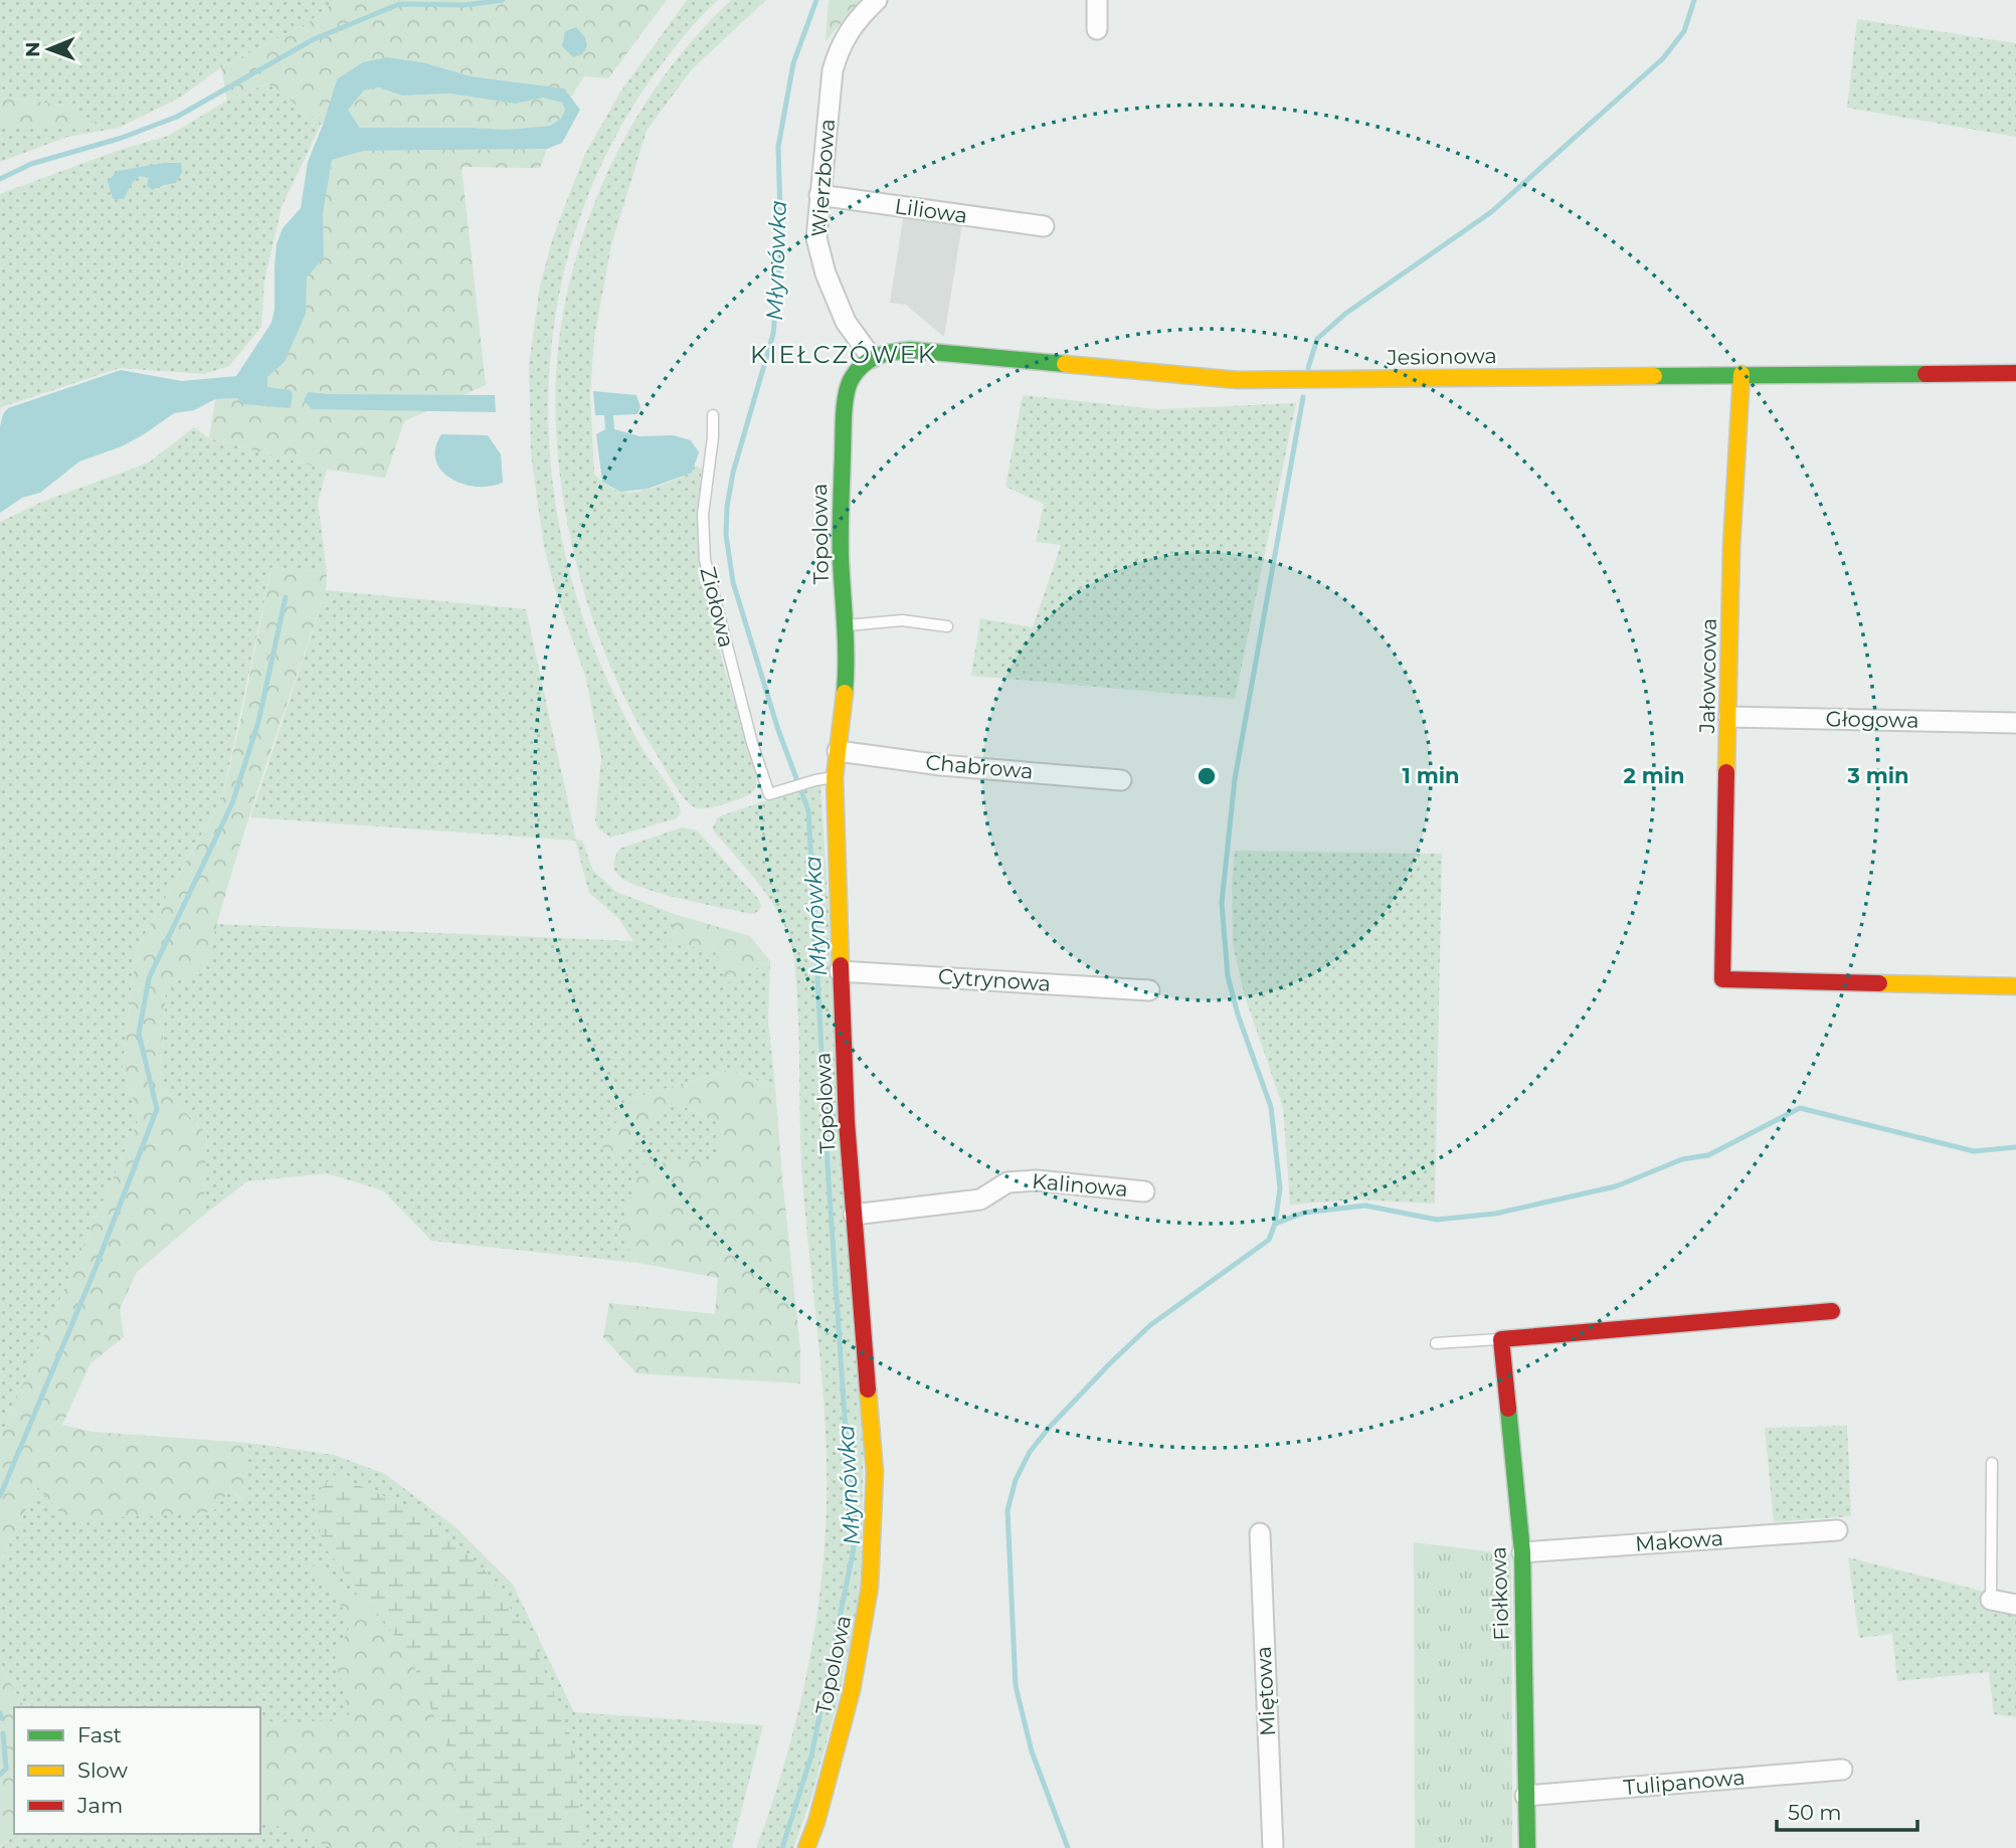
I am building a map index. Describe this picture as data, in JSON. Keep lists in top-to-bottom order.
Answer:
{
  "streets": {
    "street": [
      "Wierzbowa",
      "Liliowa",
      "Jesionowa",
      "Topolowa",
      "Jałowcowa",
      "Głogowa",
      "Chabrowa",
      "Cytrynowa",
      "Kalinowa",
      "Makowa",
      "Fiołkowa",
      "Miętowa",
      "Tulipanowa"
    ],
    "lane": ["Ziołowa"]
  },
  "crossings": [
    ["Wierzbowa", "Liliowa"],
    ["Wierzbowa", "Jesionowa"],
    ["Wierzbowa", "Topolowa"],
    ["Jesionowa", "Topolowa"],
    ["Jesionowa", "Jałowcowa"],
    ["Topolowa", "Ziołowa"],
    ["Topolowa", "Chabrowa"],
    ["Topolowa", "Cytrynowa"],
    ["Topolowa", "Kalinowa"],
    ["Jałowcowa", "Głogowa"],
    ["Makowa", "Fiołkowa"],
    ["Fiołkowa", "Tulipanowa"]
  ],
  "districts": ["KIEŁCZÓWEK"],
  "water": ["Młynówka"],
  "legend": ["Fast", "Slow", "Jam"],
  "scale_bar": "50 m",
  "north": "left",
  "rings": ["1 min", "2 min", "3 min"]
}
